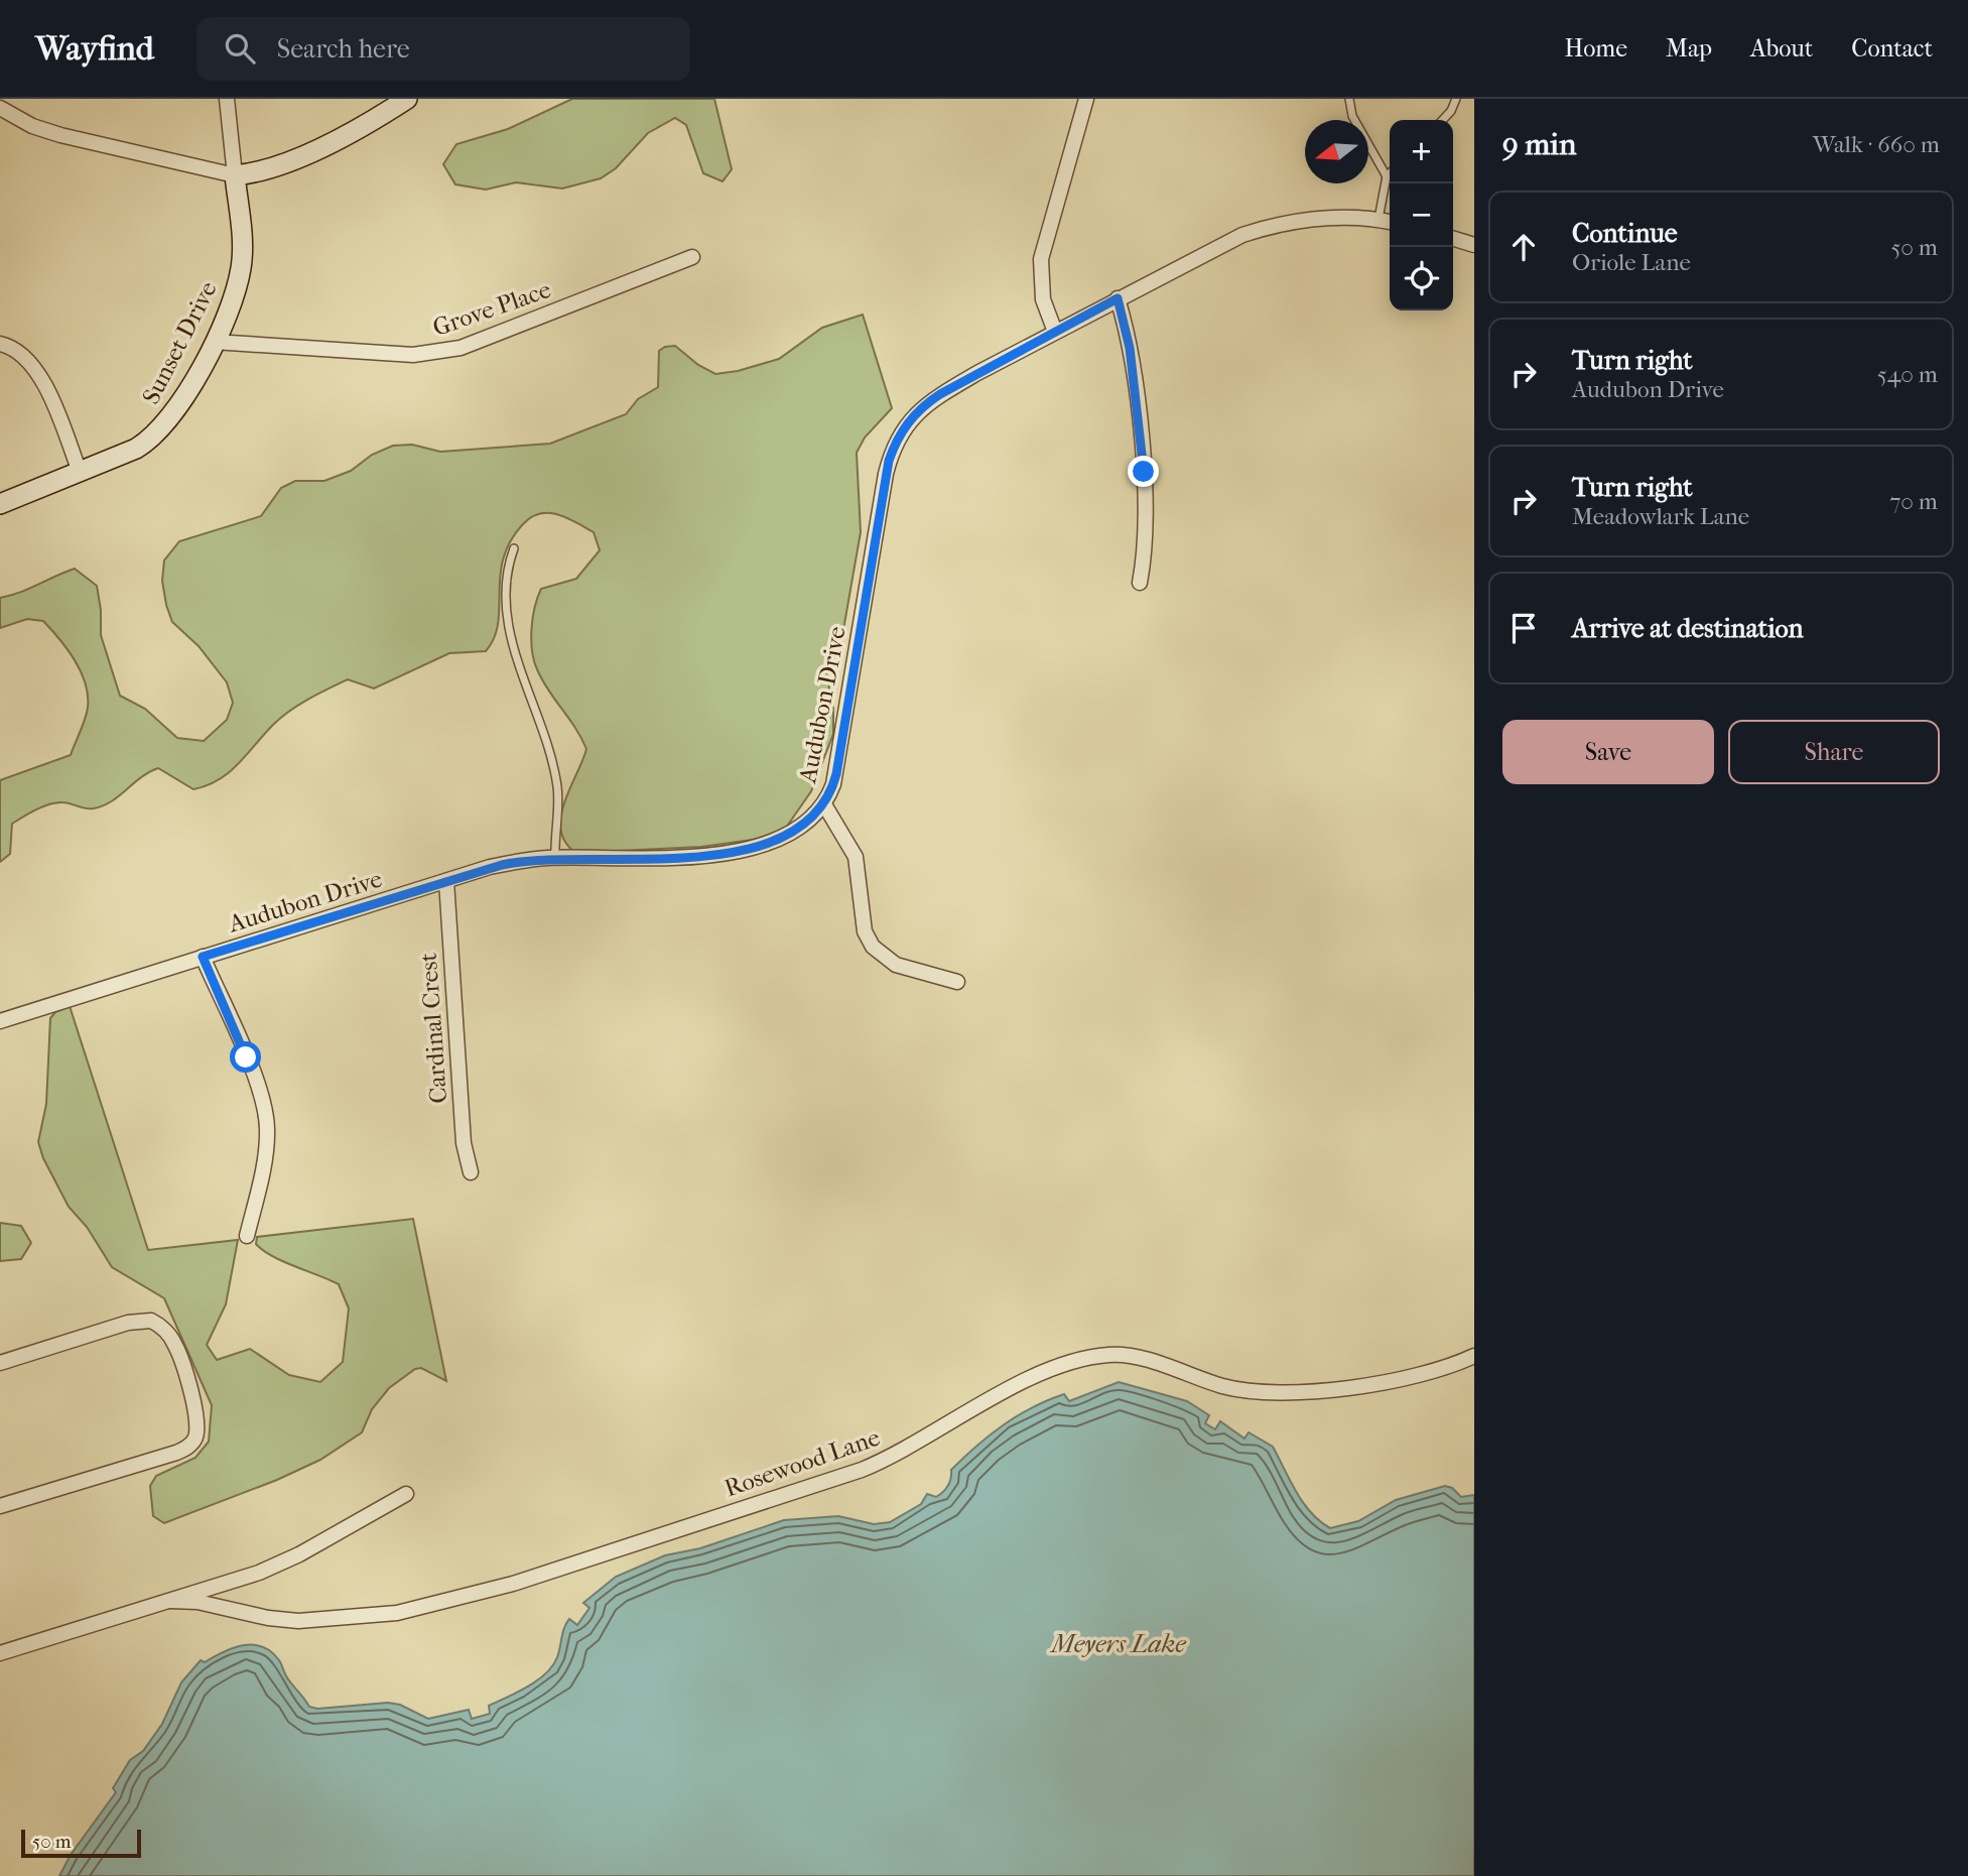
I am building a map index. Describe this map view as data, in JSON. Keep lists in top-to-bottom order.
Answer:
{
  "streets": {
    "street": [
      "Grove Place",
      "Sunset Drive",
      "Audubon Drive",
      "Cardinal Crest",
      "Rosewood Lane"
    ]
  },
  "crossings": [
    ["Grove Place", "Sunset Drive"],
    ["Audubon Drive", "Cardinal Crest"]
  ],
  "water": ["Meyers Lake"],
  "scale_bar": "50 m",
  "north": "left",
  "page": {
    "header": "Wayfind",
    "search": "Search here",
    "nav": [
      "Home",
      "Map",
      "About",
      "Contact"
    ],
    "heading": ["9 min", "Walk · 660 m"],
    "map_buttons": ["+", "−"],
    "list": [
      ["Continue", "Oriole Lane", "50 m"],
      ["Turn right", "Audubon Drive", "540 m"],
      ["Turn right", "Meadowlark Lane", "70 m"],
      "Arrive at destination"
    ],
    "buttons": ["Save", "Share"],
    "scale": "50 m"
  }
}
